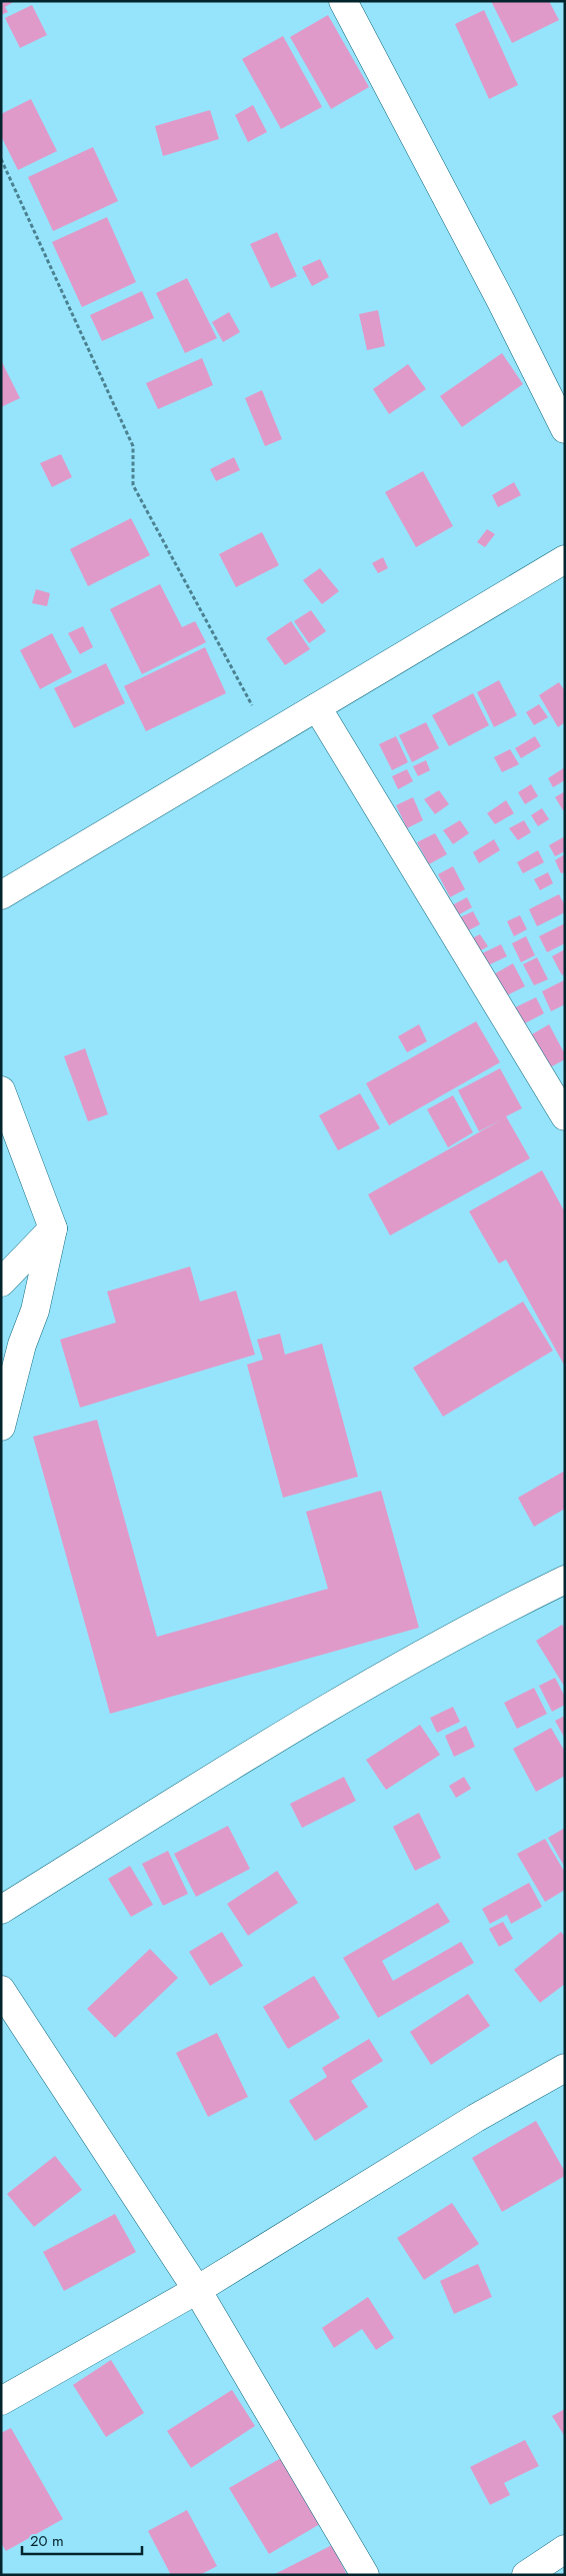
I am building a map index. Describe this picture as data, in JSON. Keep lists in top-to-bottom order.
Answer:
{
  "scale_bar": "20 m"
}
